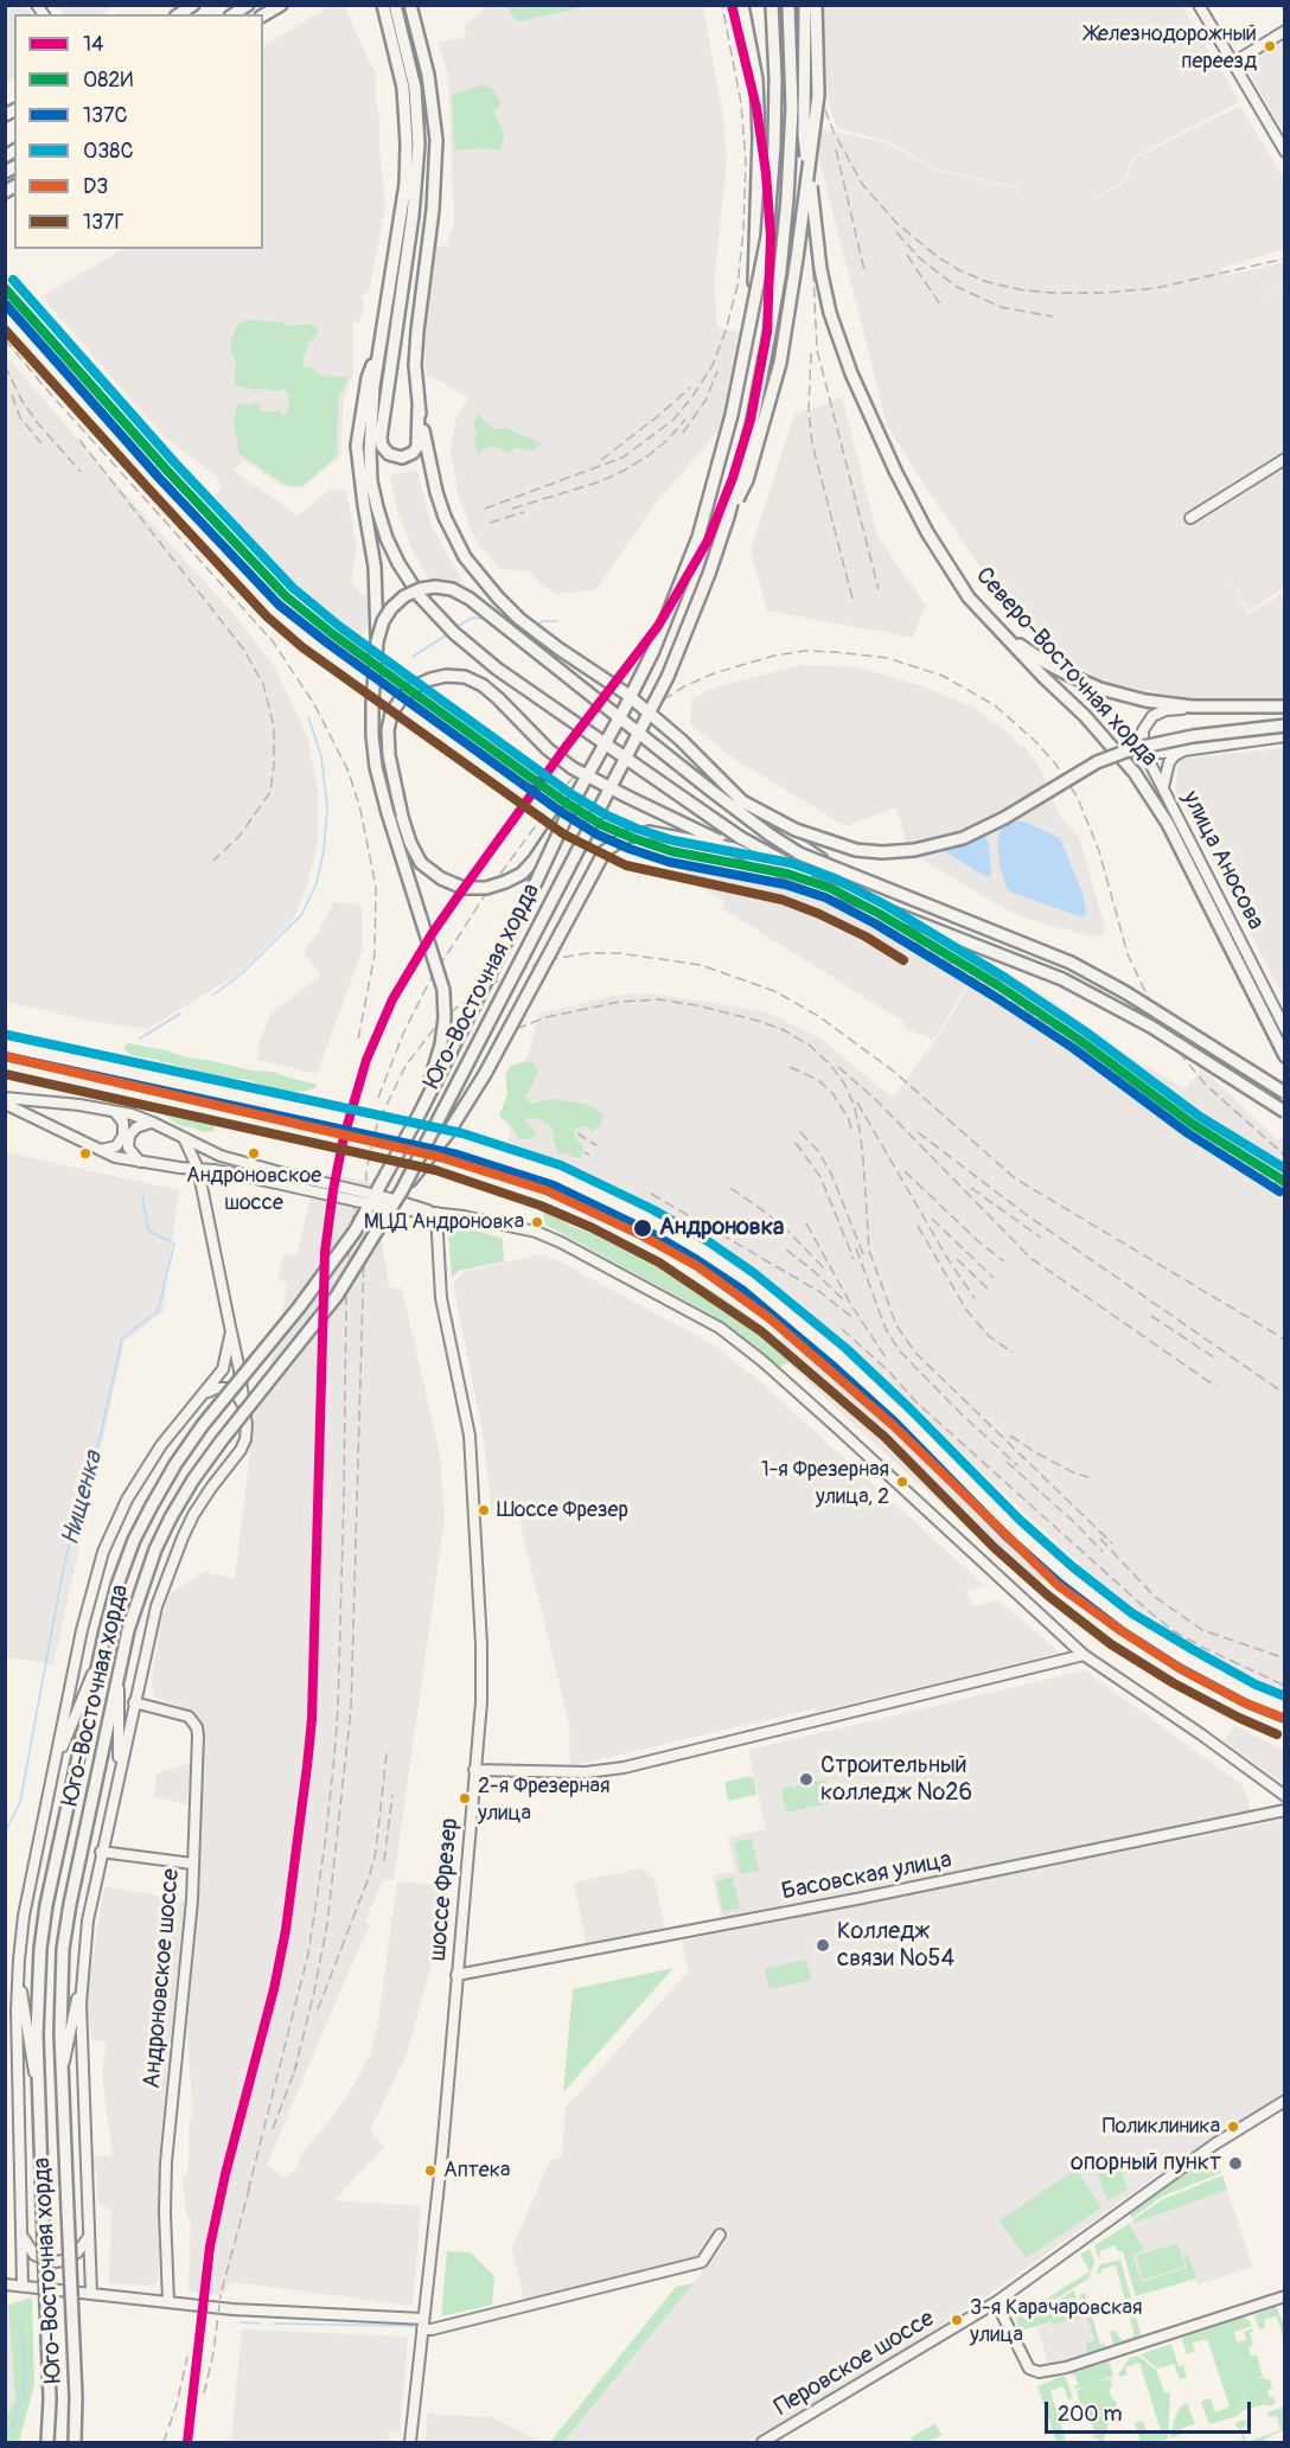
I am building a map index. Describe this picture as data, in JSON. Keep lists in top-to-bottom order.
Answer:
{
  "streets": {
    "main road": ["Северо-Восточная хорда", "Юго-Восточная хорда"],
    "street": [
      "улица Аносова",
      "Басовская улица",
      "шоссе Фрезер",
      "Андроновское шоссе",
      "Перовское шоссе"
    ]
  },
  "crossings": [
    ["Басовская улица", "шоссе Фрезер"]
  ],
  "water": ["Нищенка"],
  "places": [
    "Железнодорожный переезд",
    "Андроновское шоссе",
    "МЦД Андроновка",
    "Андроновка",
    "1-я Фрезерная улица, 2",
    "Шоссе Фрезер",
    "Строительный колледж №26",
    "2-я Фрезерная улица",
    "Колледж связи №54",
    "Поликлиника",
    "опорный пункт",
    "Аптека",
    "3-я Карачаровская улица"
  ],
  "lines": [
    "transit line 14",
    "transit line 038С",
    "transit line 082И",
    "transit line 137С",
    "transit line 137Г",
    "transit line D3"
  ],
  "legend": [
    "14",
    "082И",
    "137С",
    "038С",
    "D3",
    "137Г"
  ],
  "scale_bar": "200 m"
}
